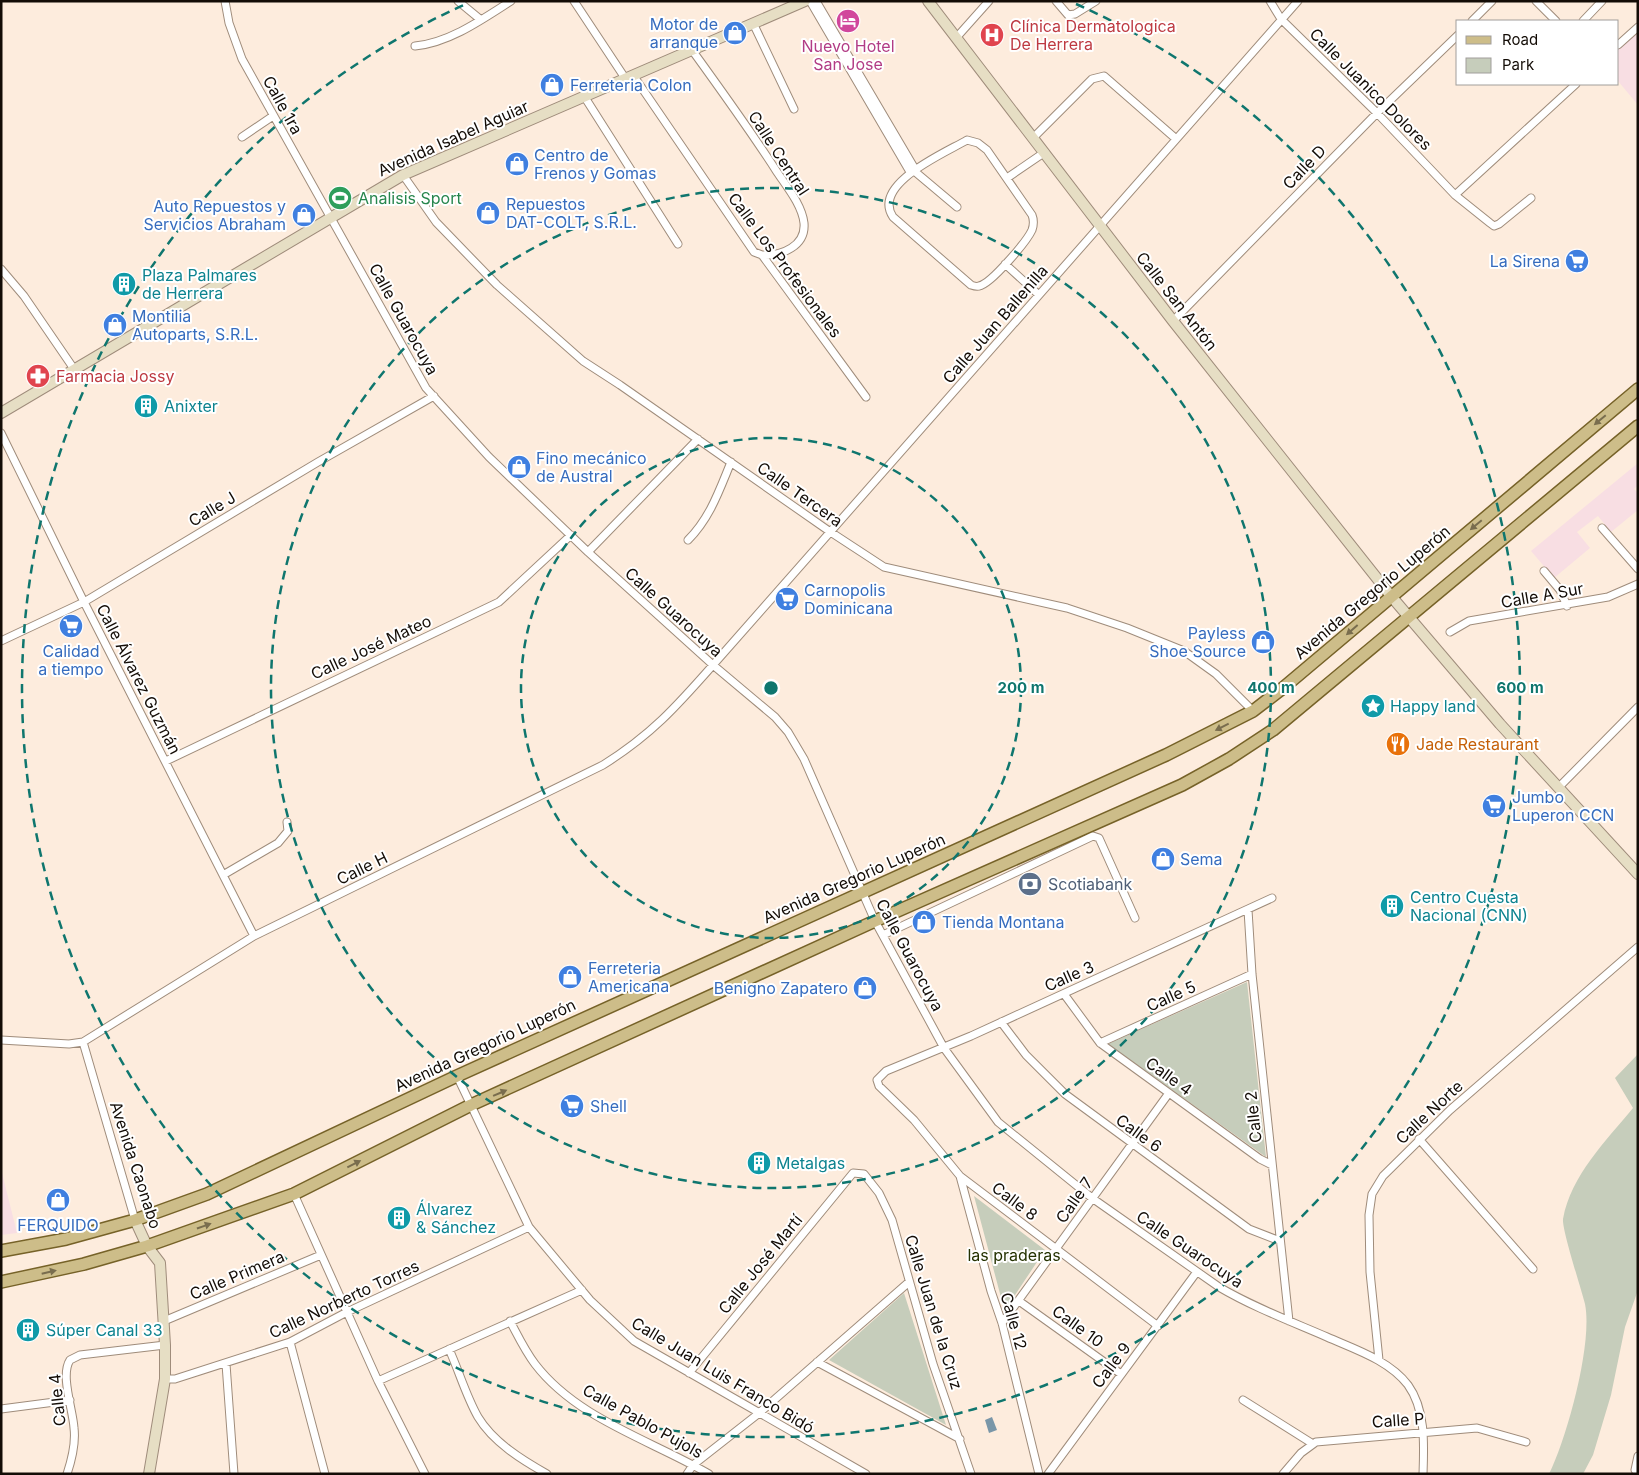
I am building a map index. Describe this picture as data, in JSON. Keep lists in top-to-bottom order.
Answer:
{
  "streets": {
    "main road": ["Avenida Gregorio Luperón"],
    "street": [
      "Calle Juanico Dolores",
      "Calle 1ra",
      "Avenida Isabel Aguiar",
      "Calle Central",
      "Calle D",
      "Calle Los Profesionales",
      "Calle San Antón",
      "Calle Guarocuya",
      "Calle Juan Ballenilla",
      "Calle Tercera",
      "Calle J",
      "Calle A Sur",
      "Calle José Mateo",
      "Calle Álvarez Guzmán",
      "Calle H",
      "Calle 3",
      "Calle 5",
      "Calle 4",
      "Calle Norte",
      "Calle 2",
      "Calle 6",
      "Avenida Caonabo",
      "Calle 7",
      "Calle 8",
      "Calle José Martí",
      "Calle Primera",
      "Calle Norberto Torres",
      "Calle Juan de la Cruz",
      "Calle 12",
      "Calle 10",
      "Calle 9",
      "Calle Juan Luis Franco Bidó",
      "Calle P",
      "Calle Pablo Pujols"
    ]
  },
  "crossings": [
    ["Calle Juanico Dolores", "Calle D"],
    ["Calle Juanico Dolores", "Calle Juan Ballenilla"],
    ["Calle 1ra", "Avenida Isabel Aguiar"],
    ["Calle 1ra", "Calle Guarocuya"],
    ["Avenida Isabel Aguiar", "Calle Central"],
    ["Avenida Isabel Aguiar", "Calle Los Profesionales"],
    ["Avenida Isabel Aguiar", "Calle Guarocuya"],
    ["Avenida Isabel Aguiar", "Calle Tercera"],
    ["Calle Central", "Calle Los Profesionales"],
    ["Calle D", "Calle San Antón"],
    ["Calle San Antón", "Calle Juan Ballenilla"],
    ["Calle San Antón", "Avenida Gregorio Luperón"],
    ["Calle Guarocuya", "Calle Juan Ballenilla"],
    ["Calle Guarocuya", "Calle J"],
    ["Calle Guarocuya", "Avenida Gregorio Luperón"],
    ["Calle Guarocuya", "Calle José Mateo"],
    ["Calle Guarocuya", "Calle H"],
    ["Calle Guarocuya", "Calle 3"],
    ["Calle Guarocuya", "Calle Norte"],
    ["Calle Guarocuya", "Calle 2"],
    ["Calle Guarocuya", "Calle 7"],
    ["Calle Guarocuya", "Calle 9"],
    ["Calle Guarocuya", "Calle P"],
    ["Calle Juan Ballenilla", "Calle Tercera"],
    ["Calle Juan Ballenilla", "Calle H"],
    ["Calle Tercera", "Avenida Gregorio Luperón"],
    ["Calle J", "Calle Álvarez Guzmán"],
    ["Avenida Gregorio Luperón", "Avenida Caonabo"],
    ["Avenida Gregorio Luperón", "Calle Juan Luis Franco Bidó"],
    ["Calle José Mateo", "Calle Álvarez Guzmán"],
    ["Calle Álvarez Guzmán", "Calle H"],
    ["Calle H", "Avenida Caonabo"],
    ["Calle 3", "Calle 4"],
    ["Calle 3", "Calle 2"],
    ["Calle 3", "Calle 6"],
    ["Calle 3", "Calle 8"],
    ["Calle 5", "Calle 4"],
    ["Calle 5", "Calle 2"],
    ["Calle 4", "Calle 2"],
    ["Calle 4", "Avenida Caonabo"],
    ["Calle 4", "Calle 7"],
    ["Calle 2", "Calle 6"],
    ["Calle 6", "Calle 7"],
    ["Avenida Caonabo", "Calle Primera"],
    ["Avenida Caonabo", "Calle Norberto Torres"],
    ["Calle 7", "Calle 8"],
    ["Calle 7", "Calle 12"],
    ["Calle 7", "Calle 10"],
    ["Calle 8", "Calle 12"],
    ["Calle 8", "Calle 9"],
    ["Calle José Martí", "Calle Juan de la Cruz"],
    ["Calle José Martí", "Calle Juan Luis Franco Bidó"],
    ["Calle Norberto Torres", "Calle Juan Luis Franco Bidó"],
    ["Calle 10", "Calle 9"]
  ],
  "parks": ["las praderas"],
  "places": {
    "hotel": ["Nuevo Hotel San Jose"],
    "shop": [
      "Motor de arranque",
      "Ferreteria Colon",
      "Centro de Frenos y Gomas",
      "Repuestos DAT-COLT, S.R.L.",
      "Auto Repuestos y Servicios Abraham",
      "Montilia Autoparts, S.R.L.",
      "Fino mecánico de Austral",
      "Payless Shoe Source",
      "Sema",
      "Tienda Montana",
      "Ferreteria Americana",
      "Benigno Zapatero",
      "FERQUIDO"
    ],
    "hospital": ["Clínica Dermatologica De Herrera"],
    "sports": ["Analisis Sport"],
    "supermarket": [
      "La Sirena",
      "Carnopolis Dominicana",
      "Calidad a tiempo",
      "Jumbo Luperon CCN",
      "Shell"
    ],
    "building": [
      "Plaza Palmares de Herrera",
      "Anixter",
      "Centro Cuesta Nacional (CNN)",
      "Metalgas",
      "Álvarez & Sánchez",
      "Súper Canal 33"
    ],
    "pharmacy": ["Farmacia Jossy"],
    "place": ["Happy land"],
    "restaurant": ["Jade Restaurant"],
    "bank": ["Scotiabank"]
  },
  "legend": ["Road", "Park"],
  "rings": ["200 m", "400 m", "600 m"]
}
